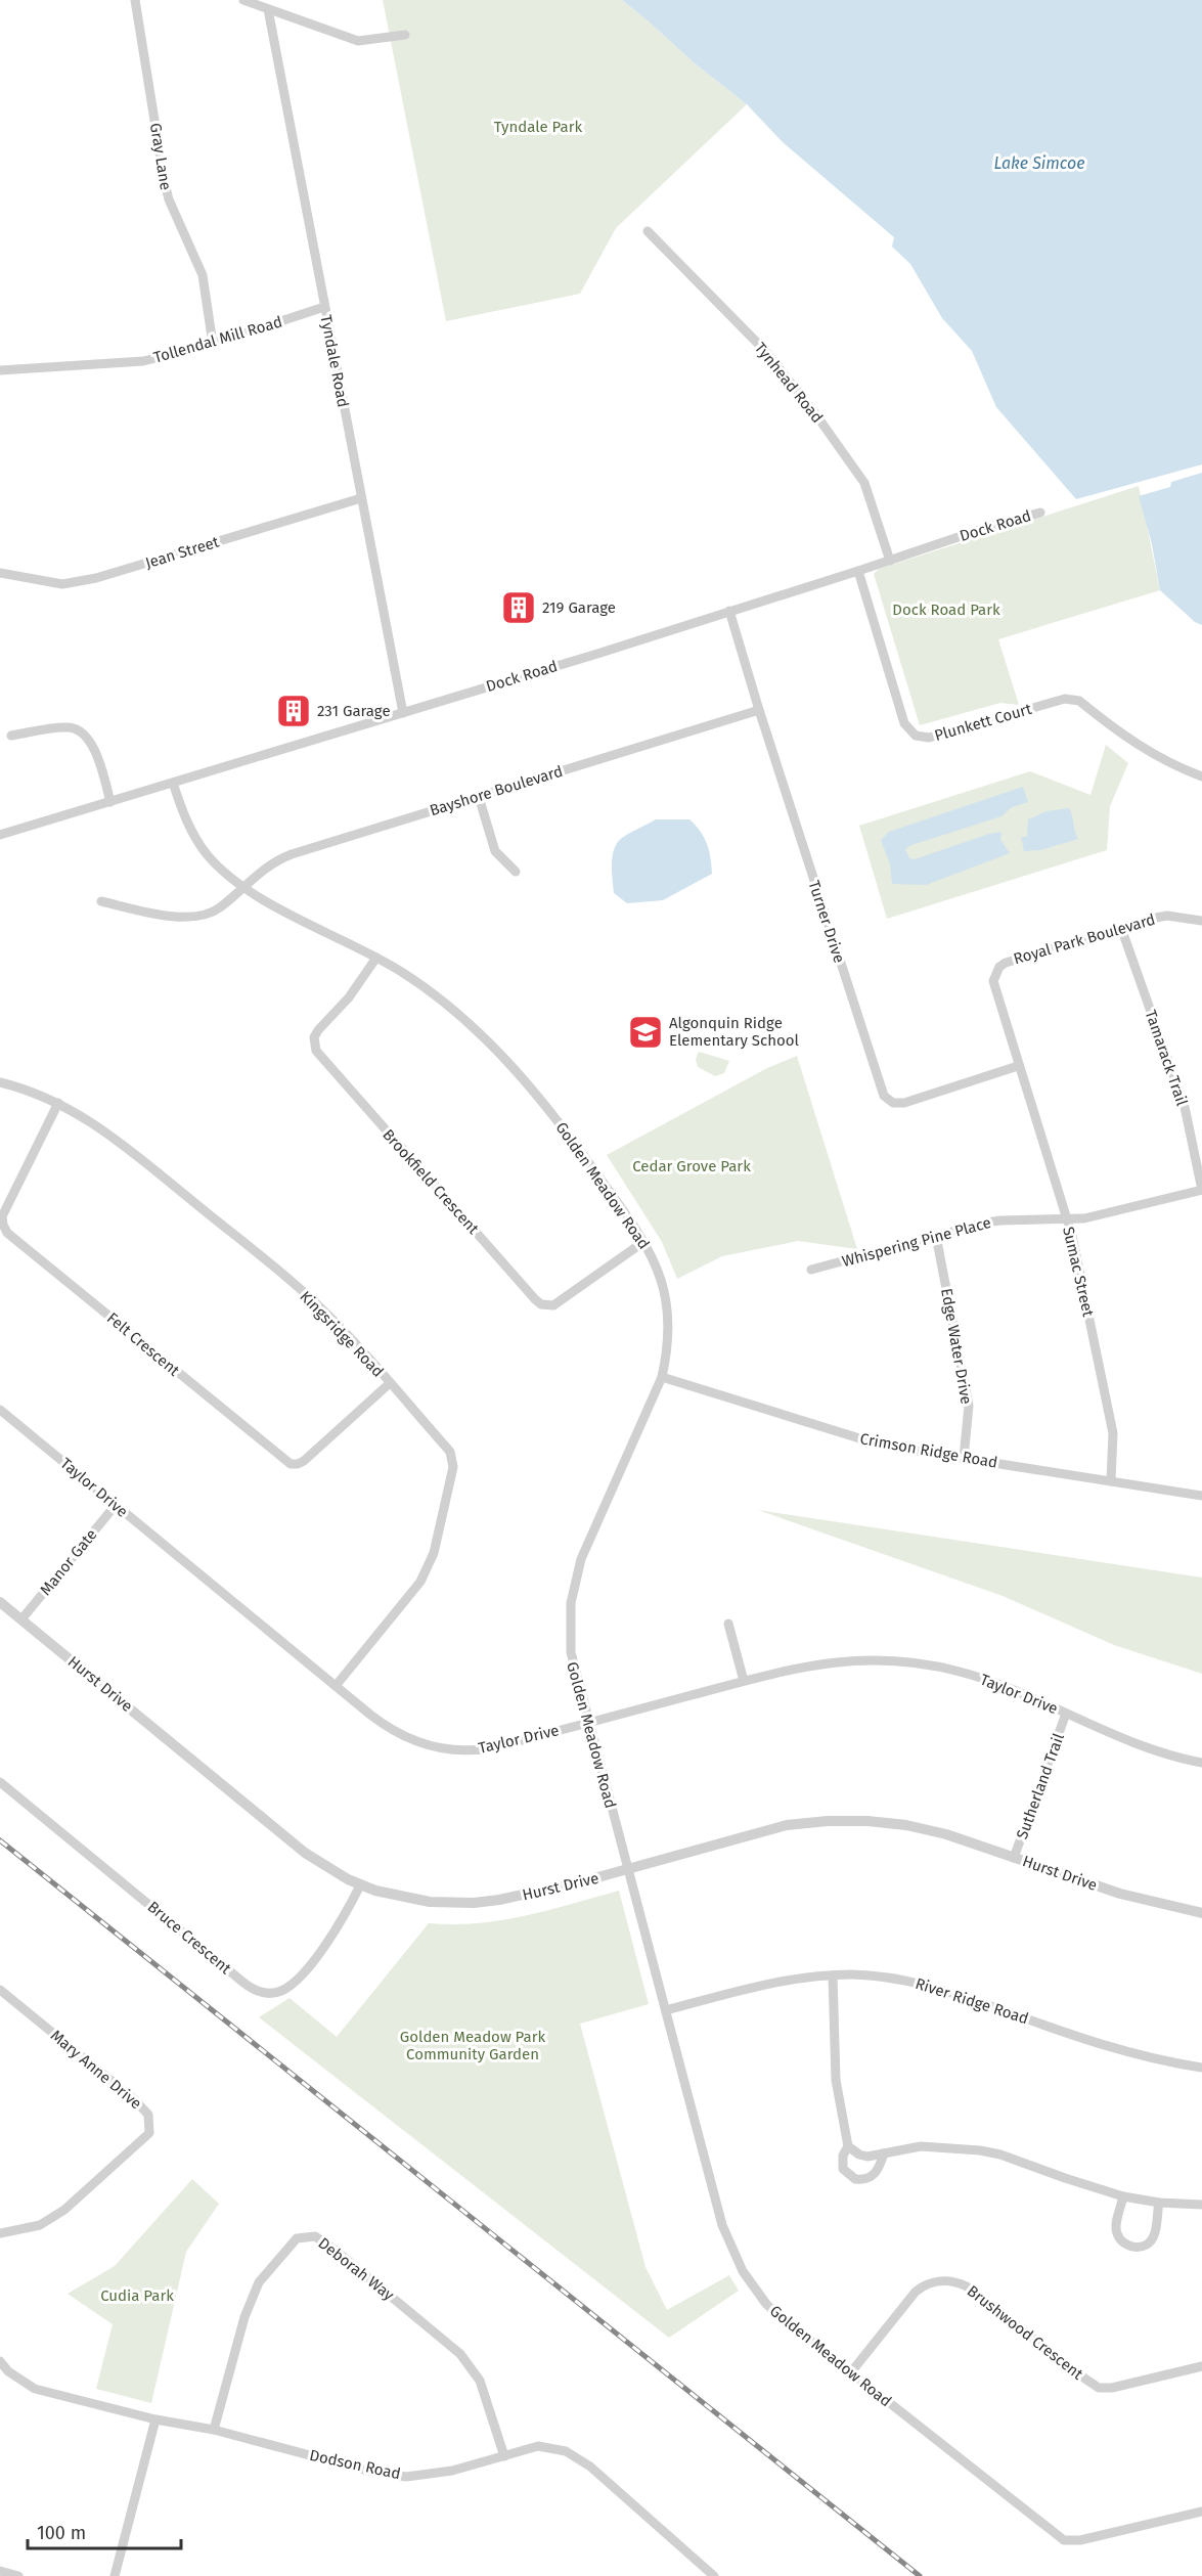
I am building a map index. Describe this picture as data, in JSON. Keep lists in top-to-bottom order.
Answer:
{
  "streets": {
    "street": [
      "Gray Lane",
      "Tollendal Mill Road",
      "Tyndale Road",
      "Tynhead Road",
      "Dock Road",
      "Jean Street",
      "Plunkett Court",
      "Bayshore Boulevard",
      "Turner Drive",
      "Royal Park Boulevard",
      "Tamarack Trail",
      "Brookfield Crescent",
      "Golden Meadow Road",
      "Whispering Pine Place",
      "Sumac Street",
      "Kingsridge Road",
      "Felt Crescent",
      "Edge Water Drive",
      "Crimson Ridge Road",
      "Taylor Drive",
      "Manor Gate",
      "Hurst Drive",
      "Sutherland Trail",
      "Bruce Crescent",
      "River Ridge Road",
      "Mary Anne Drive",
      "Deborah Way",
      "Brushwood Crescent",
      "Dodson Road"
    ]
  },
  "crossings": [
    ["Gray Lane", "Tollendal Mill Road"],
    ["Tollendal Mill Road", "Tyndale Road"],
    ["Tyndale Road", "Dock Road"],
    ["Tyndale Road", "Jean Street"],
    ["Tynhead Road", "Dock Road"],
    ["Dock Road", "Plunkett Court"],
    ["Dock Road", "Turner Drive"],
    ["Dock Road", "Golden Meadow Road"],
    ["Bayshore Boulevard", "Turner Drive"],
    ["Bayshore Boulevard", "Golden Meadow Road"],
    ["Turner Drive", "Royal Park Boulevard"],
    ["Turner Drive", "Sumac Street"],
    ["Royal Park Boulevard", "Tamarack Trail"],
    ["Royal Park Boulevard", "Sumac Street"],
    ["Tamarack Trail", "Whispering Pine Place"],
    ["Brookfield Crescent", "Golden Meadow Road"],
    ["Golden Meadow Road", "Crimson Ridge Road"],
    ["Golden Meadow Road", "Taylor Drive"],
    ["Golden Meadow Road", "Hurst Drive"],
    ["Golden Meadow Road", "River Ridge Road"],
    ["Golden Meadow Road", "Brushwood Crescent"],
    ["Whispering Pine Place", "Sumac Street"],
    ["Whispering Pine Place", "Edge Water Drive"],
    ["Sumac Street", "Crimson Ridge Road"],
    ["Kingsridge Road", "Felt Crescent"],
    ["Kingsridge Road", "Taylor Drive"],
    ["Edge Water Drive", "Crimson Ridge Road"],
    ["Taylor Drive", "Manor Gate"],
    ["Taylor Drive", "Sutherland Trail"],
    ["Manor Gate", "Hurst Drive"],
    ["Hurst Drive", "Sutherland Trail"],
    ["Hurst Drive", "Bruce Crescent"],
    ["Deborah Way", "Dodson Road"]
  ],
  "water": ["Lake Simcoe"],
  "parks": [
    "Tyndale Park",
    "Dock Road Park",
    "Cedar Grove Park",
    "Golden Meadow Park Community Garden",
    "Cudia Park"
  ],
  "places": {
    "building": ["219 Garage", "231 Garage"],
    "school or university": ["Algonquin Ridge Elementary School"]
  },
  "scale_bar": "100 m"
}
